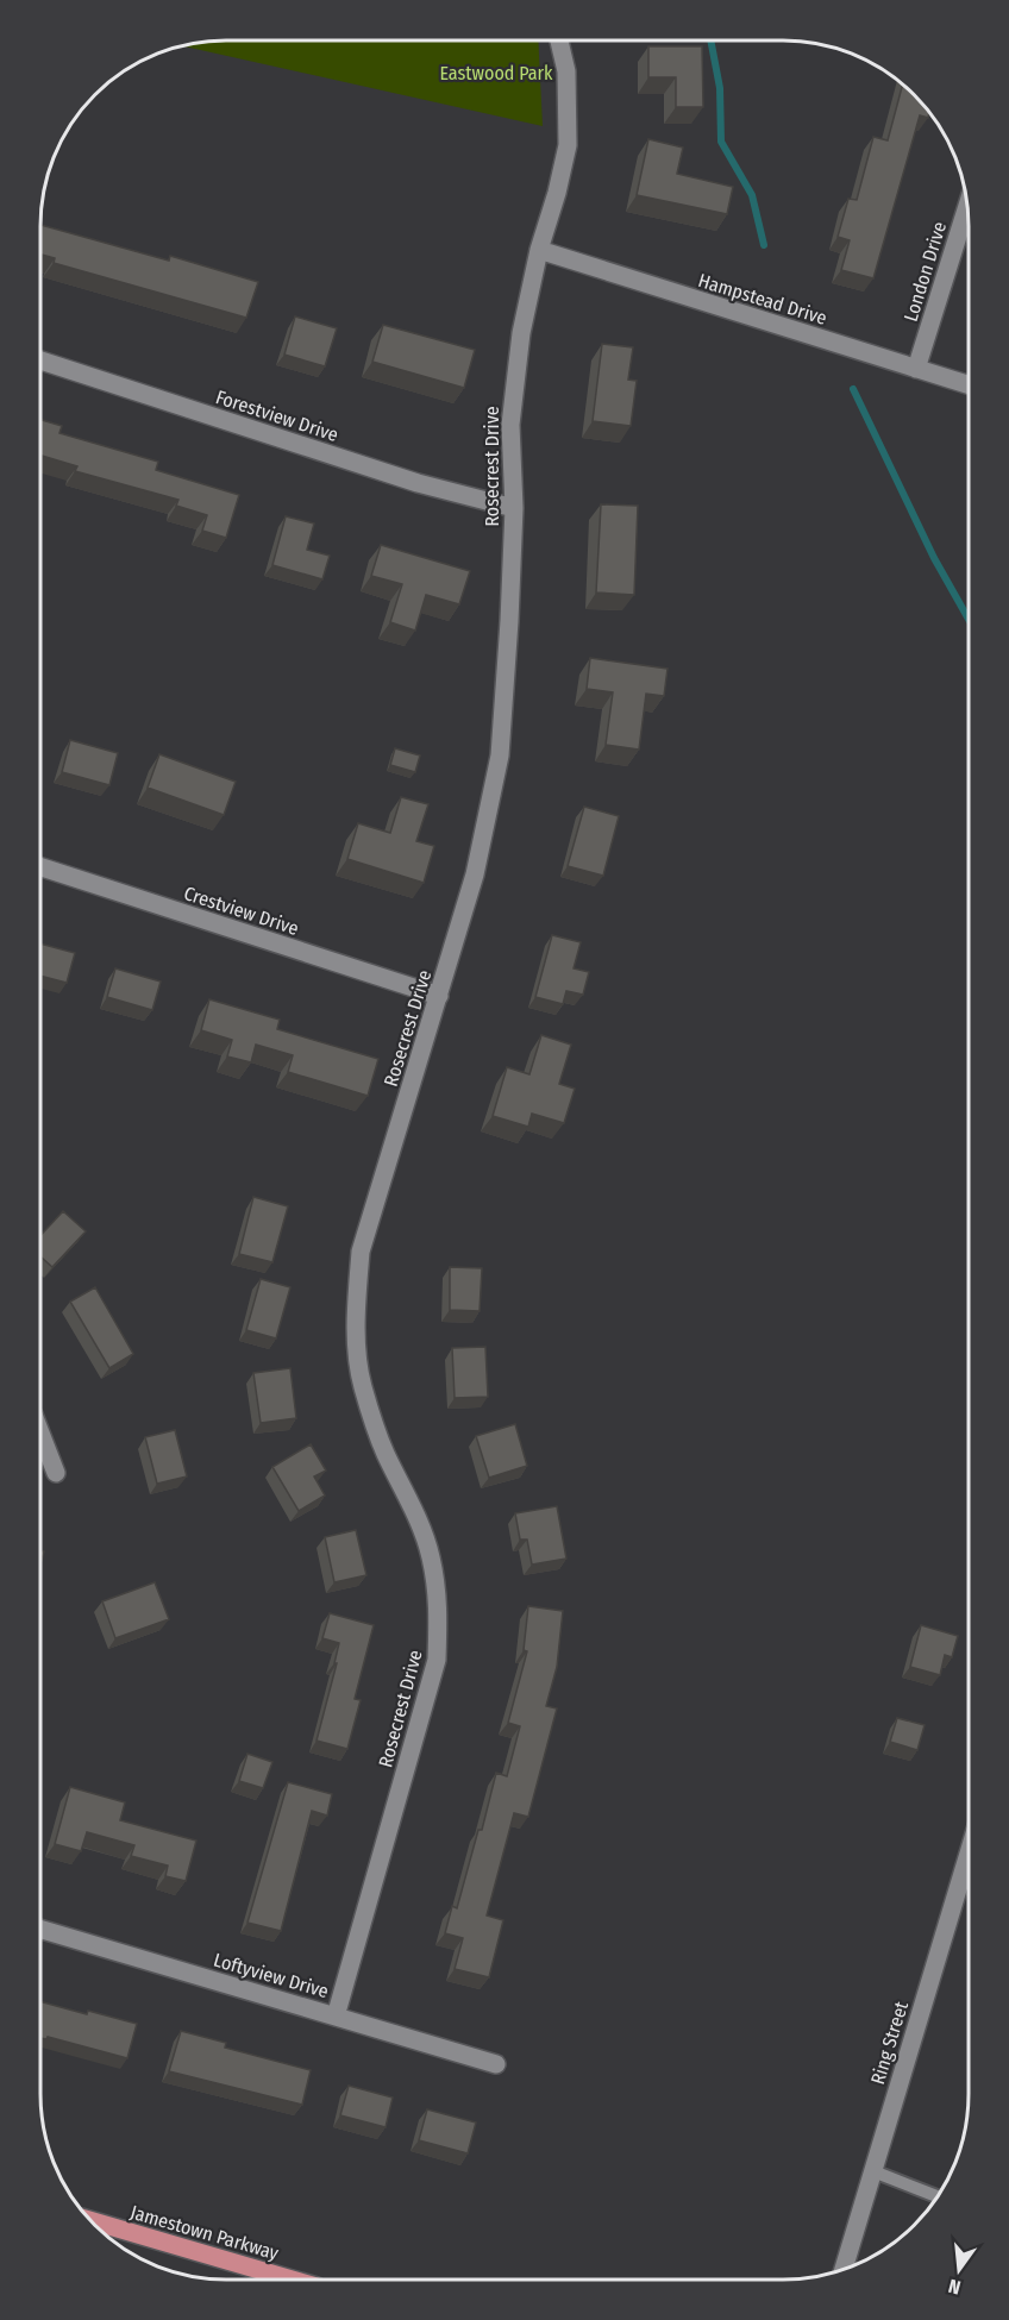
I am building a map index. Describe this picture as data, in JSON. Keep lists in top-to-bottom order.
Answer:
{
  "streets": {
    "main road": ["Jamestown Parkway"],
    "street": [
      "London Drive",
      "Hampstead Drive",
      "Forestview Drive",
      "Rosecrest Drive",
      "Crestview Drive",
      "Loftyview Drive",
      "Ring Street"
    ]
  },
  "crossings": [
    ["London Drive", "Hampstead Drive"],
    ["Hampstead Drive", "Rosecrest Drive"],
    ["Forestview Drive", "Rosecrest Drive"],
    ["Rosecrest Drive", "Crestview Drive"],
    ["Rosecrest Drive", "Loftyview Drive"]
  ],
  "parks": ["Eastwood Park"],
  "north": "bottom"
}
